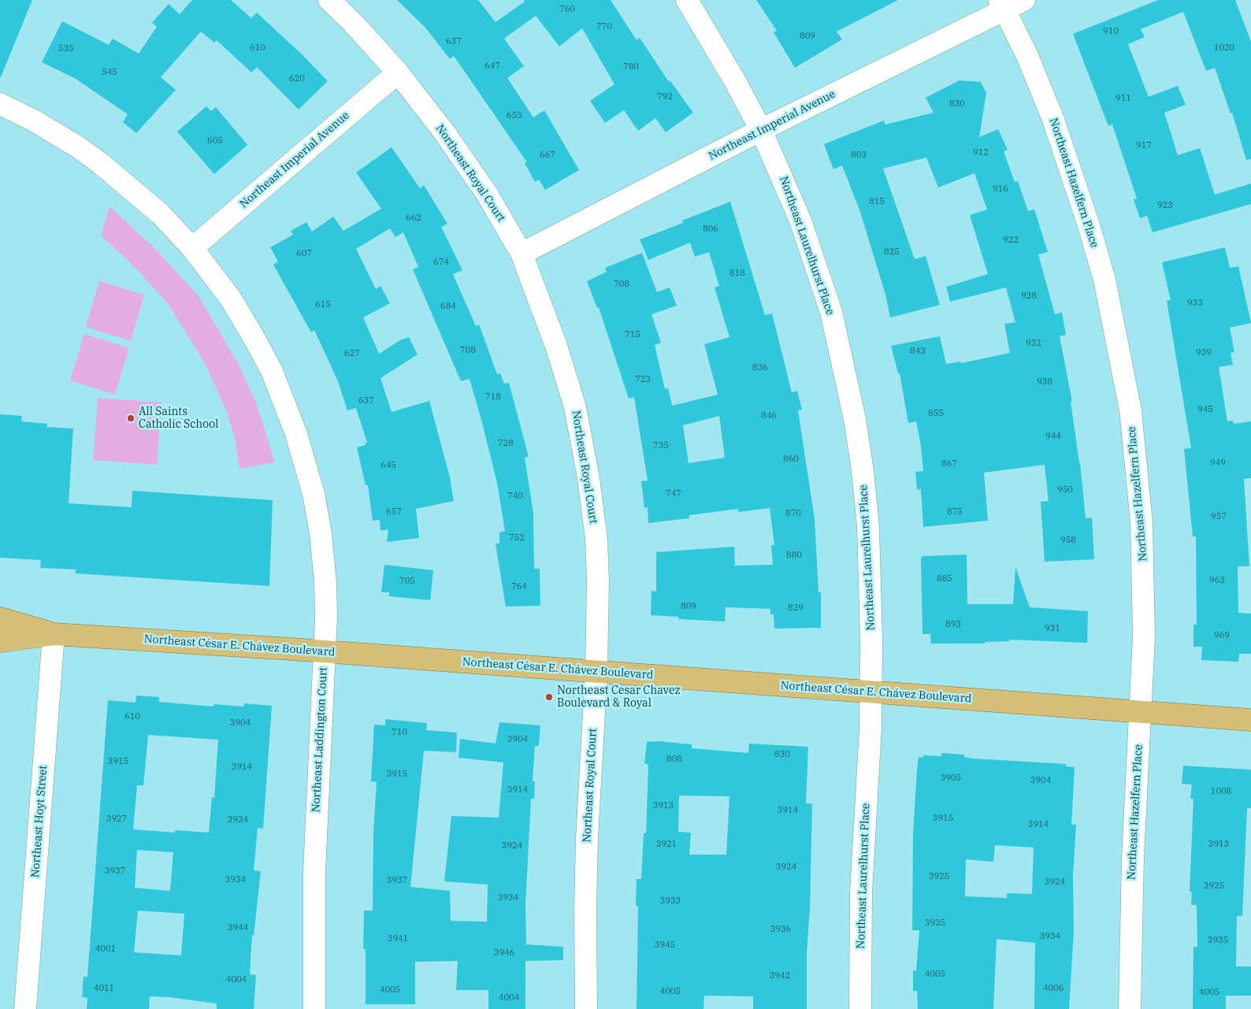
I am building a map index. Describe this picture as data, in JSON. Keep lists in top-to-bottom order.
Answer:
{
  "streets": {
    "main road": ["Northeast César E. Chávez Boulevard"],
    "street": [
      "Northeast Imperial Avenue",
      "Northeast Royal Court",
      "Northeast Hazelfern Place",
      "Northeast Laurelhurst Place",
      "Northeast Laddington Court",
      "Northeast Hoyt Street"
    ]
  },
  "crossings": [
    ["Northeast Imperial Avenue", "Northeast Royal Court"],
    ["Northeast Imperial Avenue", "Northeast Hazelfern Place"],
    ["Northeast Imperial Avenue", "Northeast Laurelhurst Place"],
    ["Northeast Imperial Avenue", "Northeast Laddington Court"],
    ["Northeast Royal Court", "Northeast César E. Chávez Boulevard"],
    ["Northeast Hazelfern Place", "Northeast César E. Chávez Boulevard"],
    ["Northeast Laurelhurst Place", "Northeast César E. Chávez Boulevard"],
    ["Northeast César E. Chávez Boulevard", "Northeast Laddington Court"],
    ["Northeast César E. Chávez Boulevard", "Northeast Hoyt Street"]
  ],
  "places": ["All Saints Catholic School", "Northeast Cesar Chavez Boulevard & Royal"],
  "house_numbers": [
    "760",
    "770",
    "910",
    "809",
    "637",
    "610",
    "1020",
    "535",
    "647",
    "780",
    "545",
    "620",
    "792",
    "911",
    "830",
    "655",
    "605",
    "917",
    "912",
    "667",
    "803",
    "916",
    "815",
    "923",
    "662",
    "806",
    "922",
    "825",
    "607",
    "674",
    "818",
    "708",
    "928",
    "933",
    "615",
    "684",
    "715",
    "932",
    "708",
    "843",
    "939",
    "627",
    "836",
    "723",
    "938",
    "718",
    "637",
    "945",
    "855",
    "846",
    "944",
    "728",
    "735",
    "860",
    "949",
    "867",
    "645",
    "950",
    "747",
    "740",
    "657",
    "875",
    "870",
    "957",
    "752",
    "958",
    "880",
    "885",
    "963",
    "705",
    "764",
    "809",
    "829",
    "893",
    "931",
    "969",
    "610",
    "3904",
    "710",
    "3904",
    "830",
    "808",
    "3915",
    "3914",
    "3915",
    "3905",
    "3904",
    "3914",
    "1008",
    "3913",
    "3914",
    "3915",
    "3927",
    "3924",
    "3914",
    "3921",
    "3913",
    "3924",
    "3924",
    "3937",
    "3925",
    "3934",
    "3937",
    "3924",
    "3925",
    "3934",
    "3933",
    "3935",
    "3944",
    "3936",
    "3934",
    "3941",
    "3935",
    "3945",
    "4001",
    "3946",
    "4005",
    "3942",
    "4004",
    "4011",
    "4006",
    "4005",
    "4005",
    "4005",
    "4004"
  ]
}
